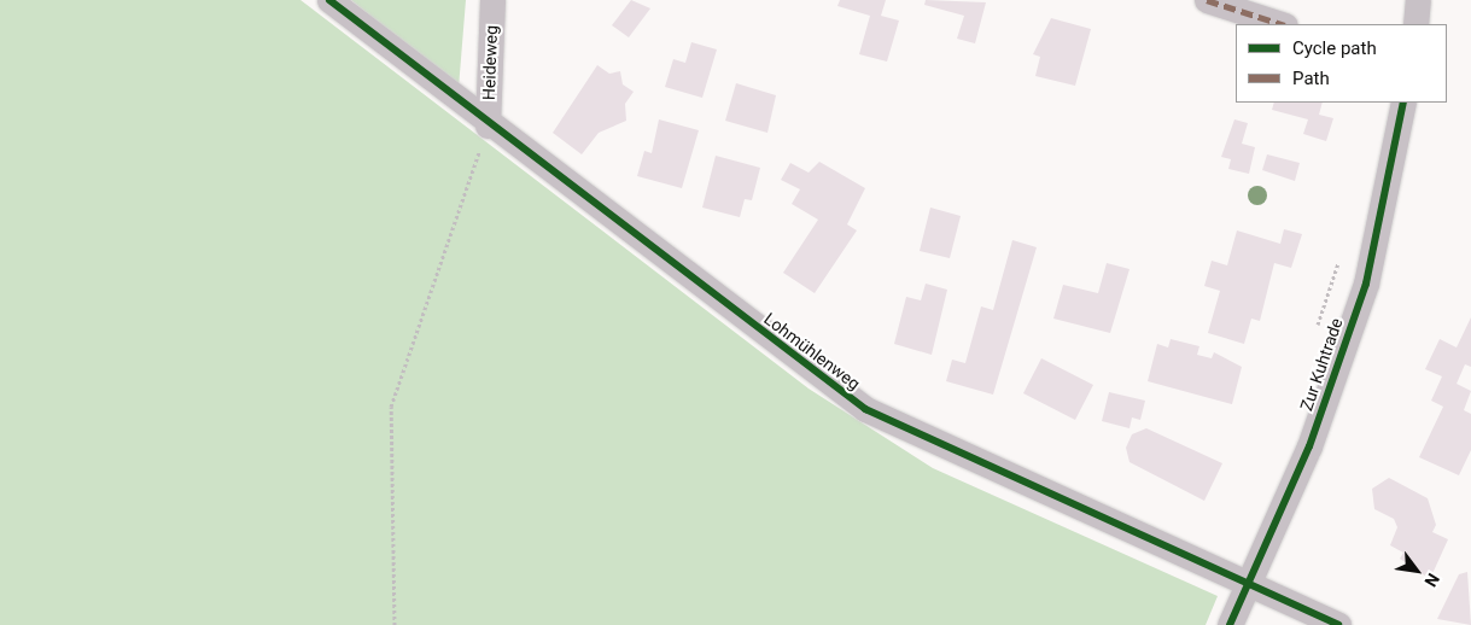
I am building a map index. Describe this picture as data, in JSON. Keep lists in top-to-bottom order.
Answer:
{
  "streets": {
    "street": ["Heideweg", "Lohmühlenweg", "Zur Kuhtrade"]
  },
  "crossings": [
    ["Heideweg", "Lohmühlenweg"],
    ["Lohmühlenweg", "Zur Kuhtrade"]
  ],
  "legend": ["Cycle path", "Path"],
  "north": "bottom right"
}
